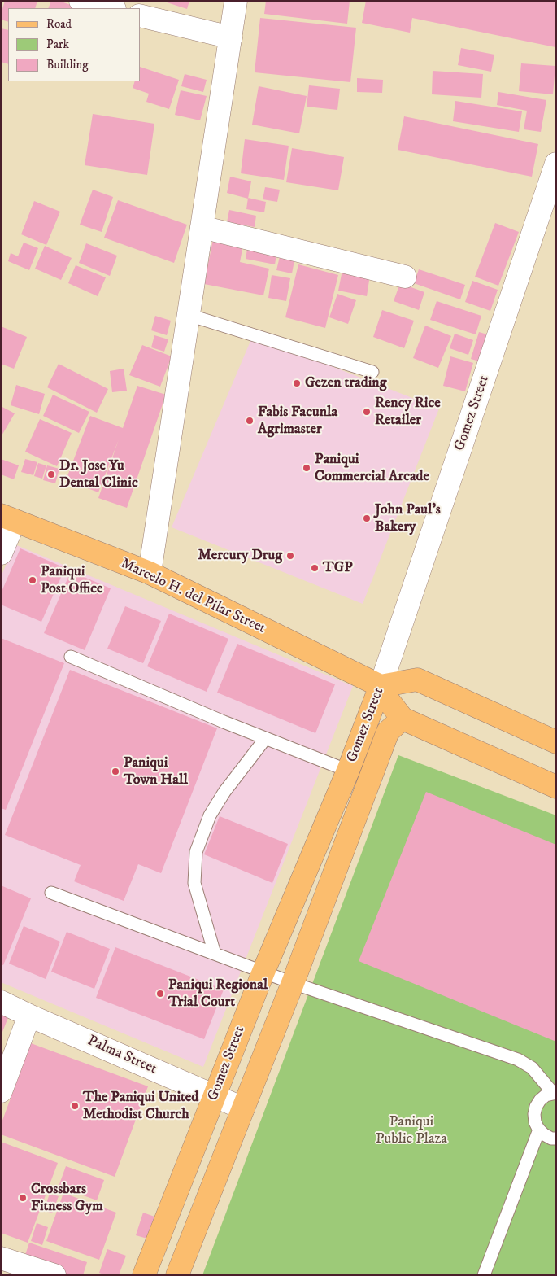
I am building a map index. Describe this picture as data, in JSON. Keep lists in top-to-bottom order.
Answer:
{
  "streets": {
    "main road": ["Gomez Street", "Marcelo H. del Pilar Street"],
    "street": ["Palma Street"]
  },
  "crossings": [
    ["Gomez Street", "Marcelo H. del Pilar Street"],
    ["Gomez Street", "Palma Street"]
  ],
  "parks": ["Paniqui Public Plaza"],
  "places": [
    "Gezen trading",
    "Rency Rice Retailer",
    "Fabis Facunla Agrimaster",
    "Paniqui Commercial Arcade",
    "Dr. Jose Yu Dental Clinic",
    "John Paul's Bakery",
    "Mercury Drug",
    "TGP",
    "Paniqui Post Office",
    "Paniqui Town Hall",
    "Paniqui Regional Trial Court",
    "The Paniqui United Methodist Church",
    "Crossbars Fitness Gym"
  ],
  "legend": ["Road", "Park", "Building"]
}
